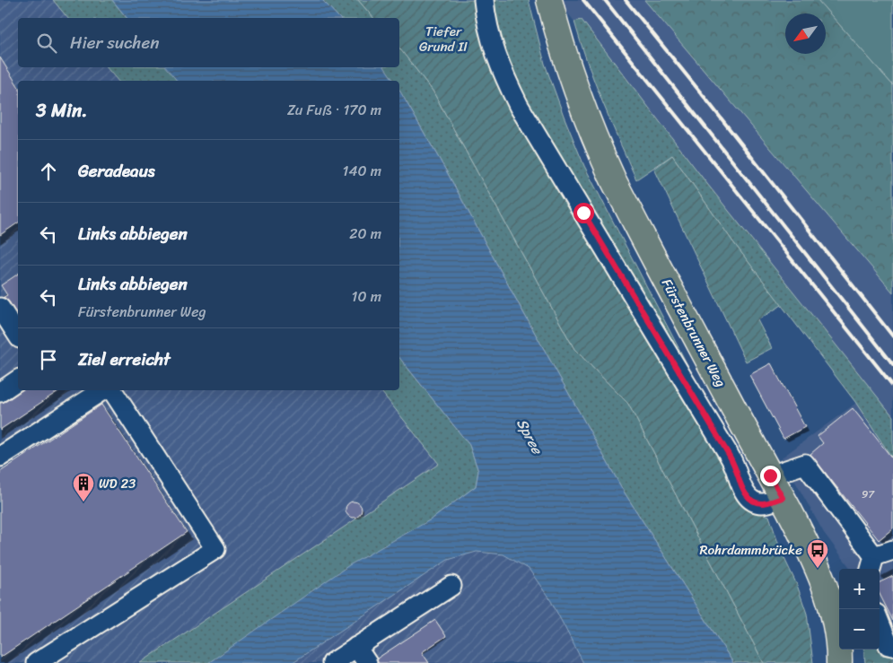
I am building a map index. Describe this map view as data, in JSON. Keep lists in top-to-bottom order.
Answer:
{
  "streets": {
    "main road": ["Fürstenbrunner Weg"]
  },
  "water": ["Spree"],
  "parks": ["Tiefer Grund II"],
  "places": {
    "building": ["WD 23"],
    "bus stop": ["Rohrdammbrücke"]
  },
  "house_numbers": ["97"],
  "north": "bottom left",
  "page": {
    "search": "Hier suchen",
    "heading": ["3 Min.", "Zu Fuß · 170 m"],
    "list": [
      ["Geradeaus", "140 m"],
      ["Links abbiegen", "20 m"],
      ["Links abbiegen", "Fürstenbrunner Weg", "10 m"],
      "Ziel erreicht"
    ],
    "map_buttons": ["+", "−"]
  }
}
